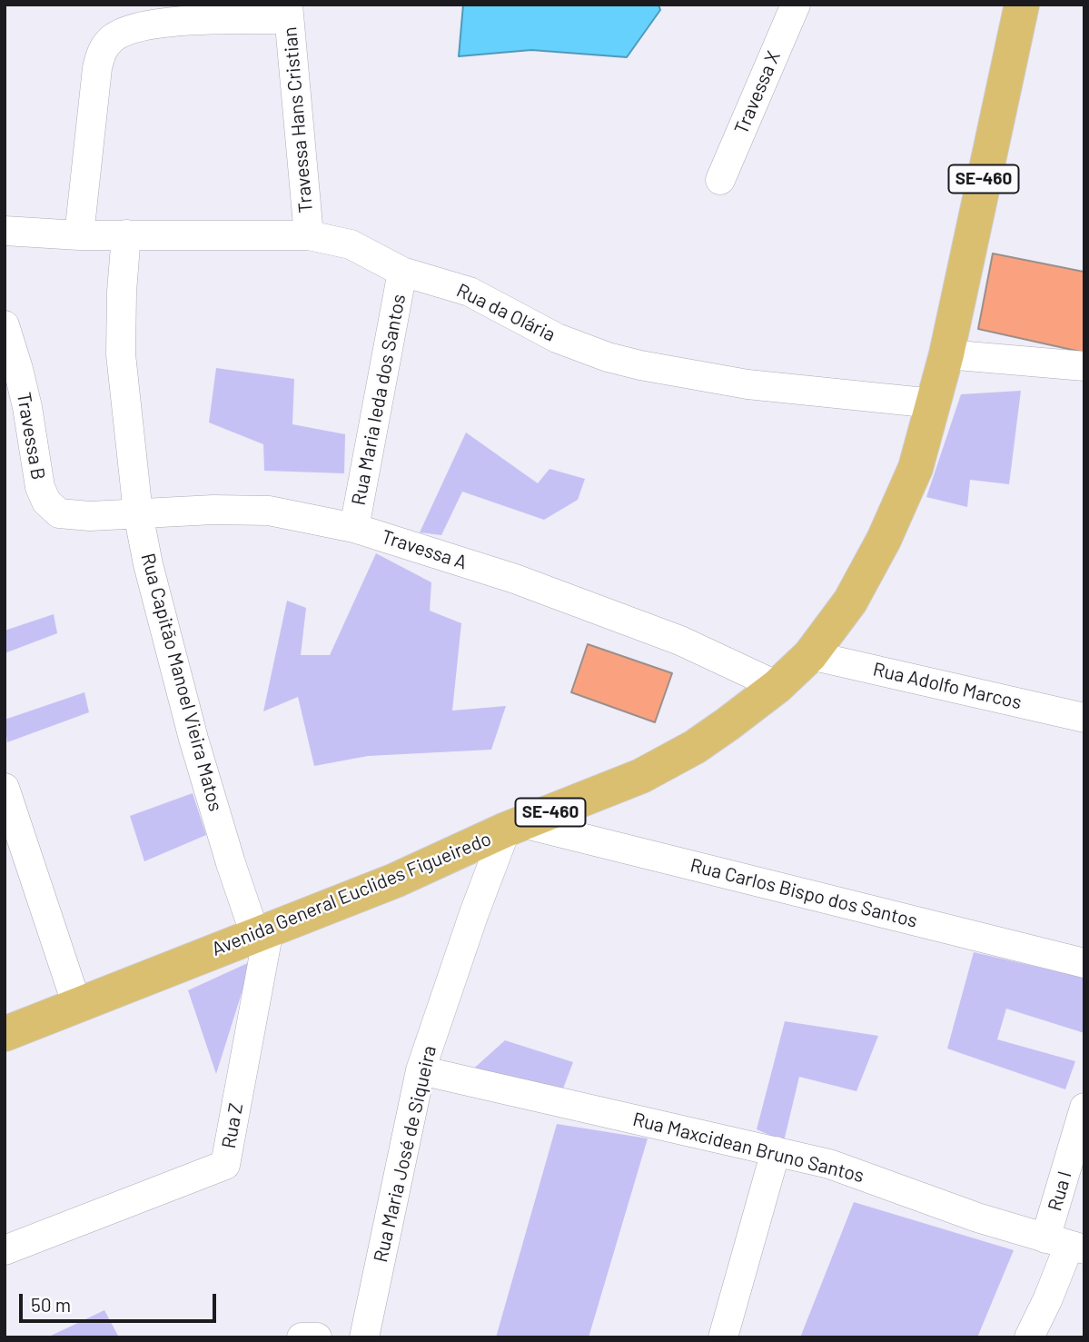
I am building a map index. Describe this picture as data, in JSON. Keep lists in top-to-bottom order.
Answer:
{
  "streets": {
    "main road": ["SE-460", "Avenida General Euclides Figueiredo"],
    "street": [
      "Travessa X",
      "Travessa Hans Cristian",
      "Rua da Olária",
      "Rua Maria Ieda dos Santos",
      "Travessa B",
      "Travessa A",
      "Rua Capitão Manoel Vieira Matos",
      "Rua Adolfo Marcos",
      "Rua Carlos Bispo dos Santos",
      "Rua Z",
      "Rua Maxcidean Bruno Santos",
      "Rua Maria José de Siqueira",
      "Rua I"
    ]
  },
  "crossings": [
    ["Travessa Hans Cristian", "Rua da Olária"],
    ["Rua da Olária", "Rua Maria Ieda dos Santos"],
    ["Rua da Olária", "Rua Capitão Manoel Vieira Matos"],
    ["Rua da Olária", "Avenida General Euclides Figueiredo"],
    ["Rua Maria Ieda dos Santos", "Travessa A"],
    ["Travessa B", "Travessa A"],
    ["Travessa A", "Rua Capitão Manoel Vieira Matos"],
    ["Travessa A", "Avenida General Euclides Figueiredo"],
    ["Rua Capitão Manoel Vieira Matos", "Avenida General Euclides Figueiredo"],
    ["Rua Capitão Manoel Vieira Matos", "Rua Z"],
    ["Rua Adolfo Marcos", "Avenida General Euclides Figueiredo"],
    ["Rua Carlos Bispo dos Santos", "Avenida General Euclides Figueiredo"],
    ["Rua Carlos Bispo dos Santos", "Rua Maria José de Siqueira"],
    ["Avenida General Euclides Figueiredo", "Rua Z"],
    ["Avenida General Euclides Figueiredo", "Rua Maria José de Siqueira"],
    ["Rua Maxcidean Bruno Santos", "Rua Maria José de Siqueira"],
    ["Rua Maxcidean Bruno Santos", "Rua I"]
  ],
  "scale_bar": "50 m"
}
